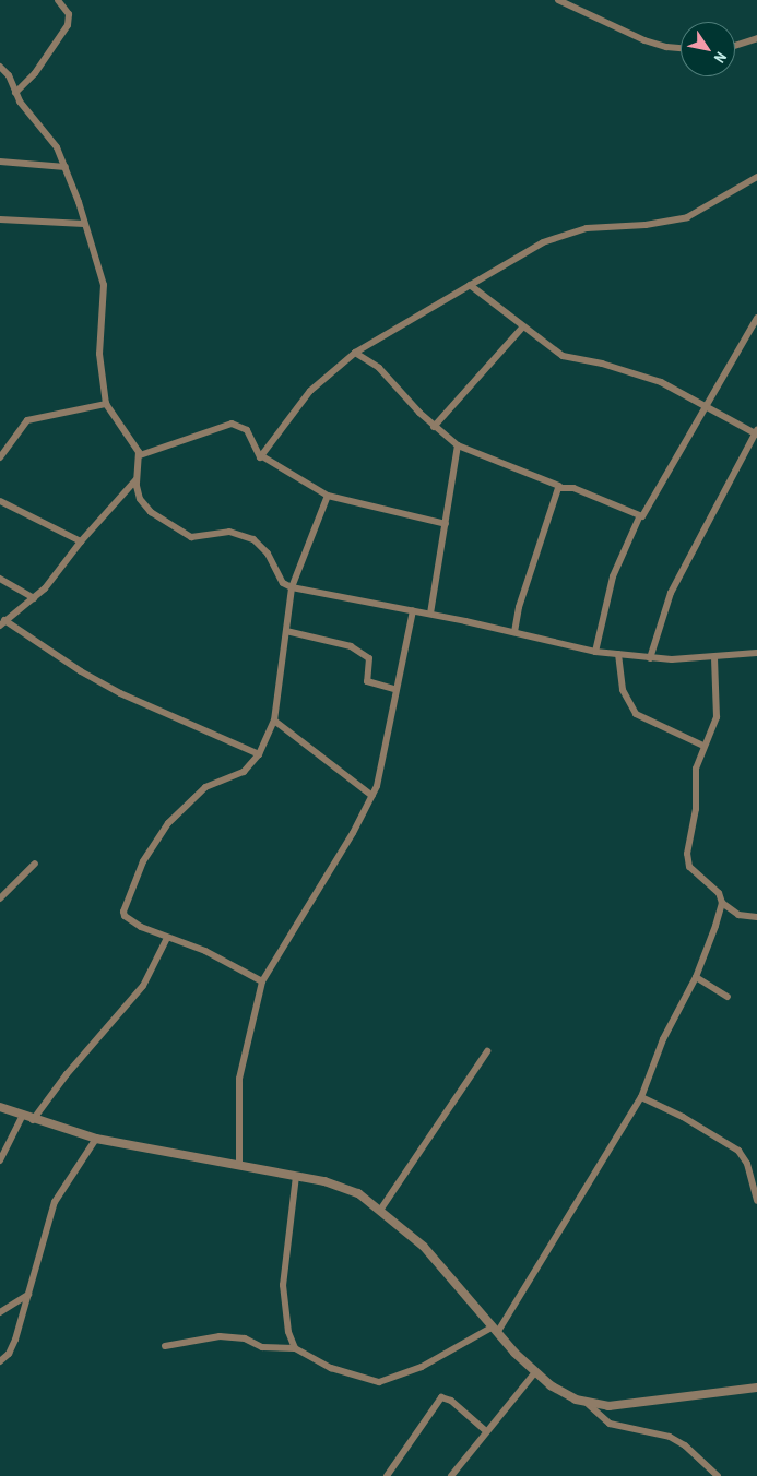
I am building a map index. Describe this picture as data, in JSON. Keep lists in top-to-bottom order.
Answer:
{
  "north": "bottom right"
}
